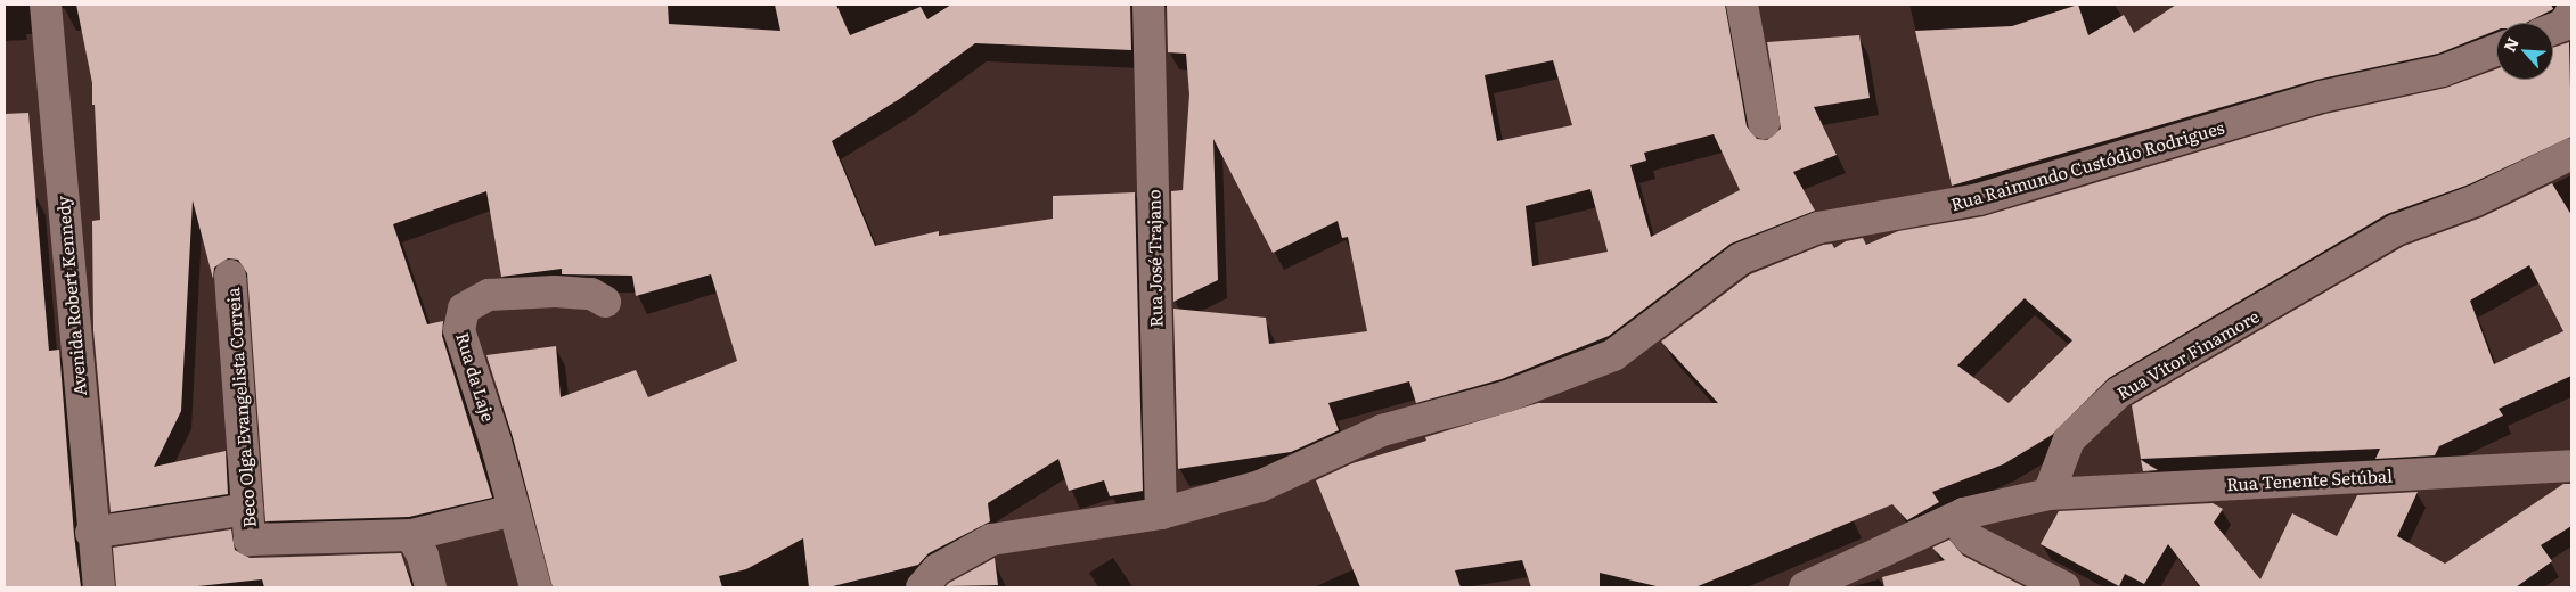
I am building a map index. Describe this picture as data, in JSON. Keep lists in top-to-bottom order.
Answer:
{
  "streets": {
    "street": [
      "Rua Raimundo Custódio Rodrigues",
      "Rua José Trajano",
      "Avenida Robert Kennedy",
      "Rua Vitor Finamore",
      "Rua da Laje",
      "Beco Olga Evangelista Correia",
      "Rua Tenente Setúbal"
    ]
  },
  "crossings": [
    ["Rua Raimundo Custódio Rodrigues", "Rua José Trajano"],
    ["Rua Vitor Finamore", "Rua Tenente Setúbal"]
  ],
  "north": "top left"
}
